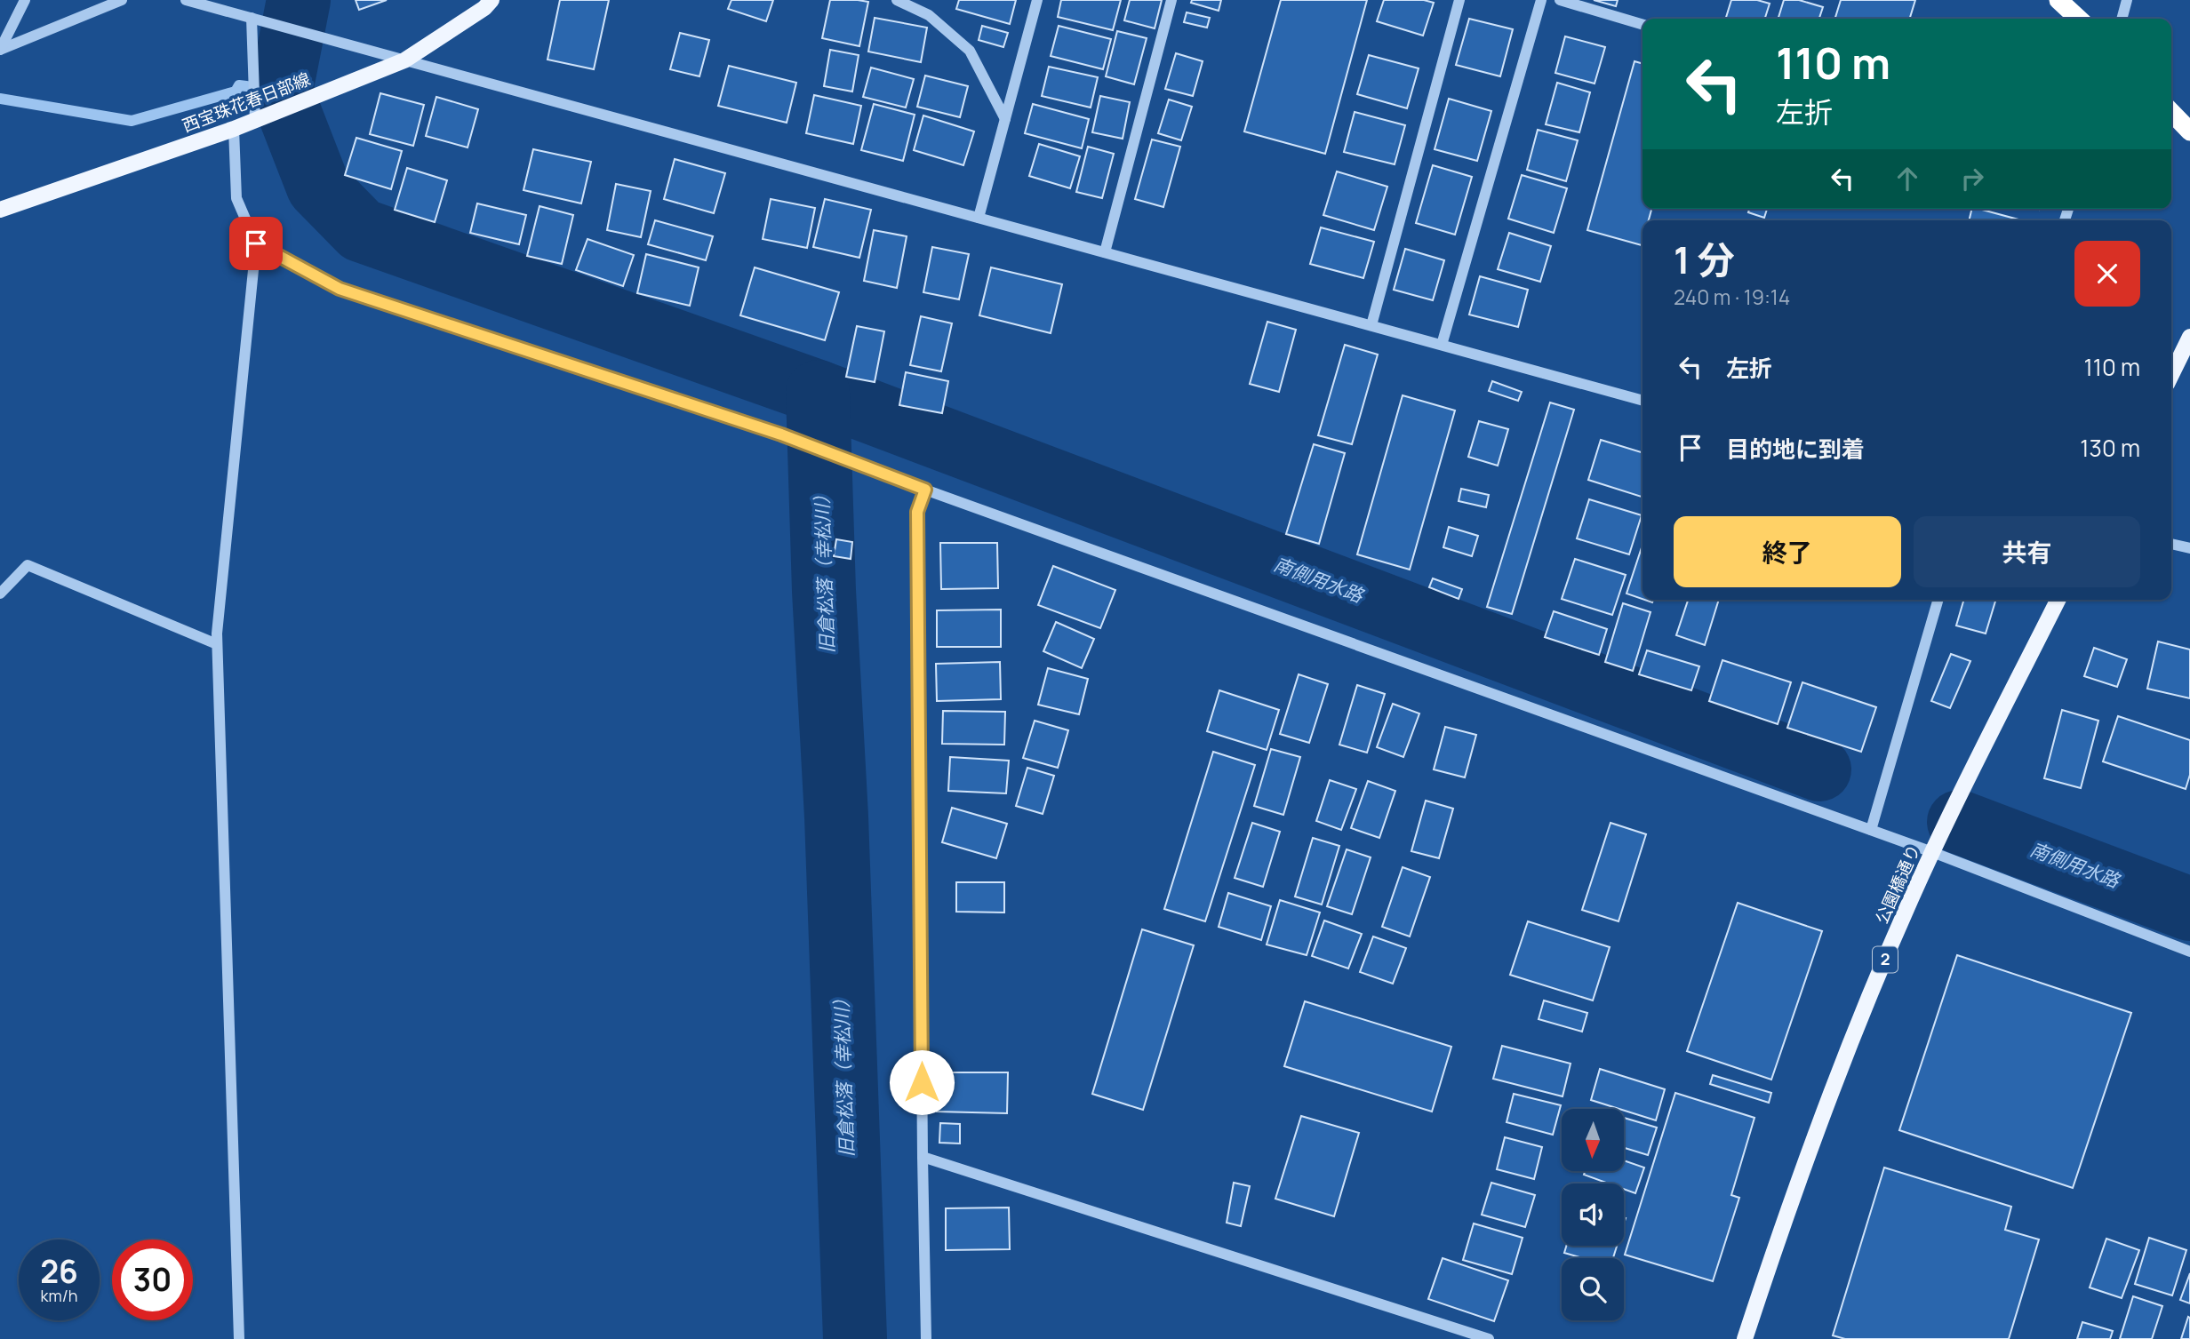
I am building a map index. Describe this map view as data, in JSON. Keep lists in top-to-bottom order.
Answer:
{
  "streets": {
    "main road": ["西宝珠花春日部線", "公園橋通り", "2"]
  },
  "water": ["旧倉松落（幸松川）", "南側用水路"],
  "north": "bottom",
  "page": {
    "turn": ["110 m", "左折"],
    "heading": ["1 分", "240 m · 19:14"],
    "list": [
      {
        "name": "左折",
        "value": "110 m"
      },
      {
        "name": "目的地に到着",
        "value": "130 m"
      }
    ],
    "buttons": ["終了", "共有"],
    "speed": "26 km/h",
    "limit": "30"
  }
}
